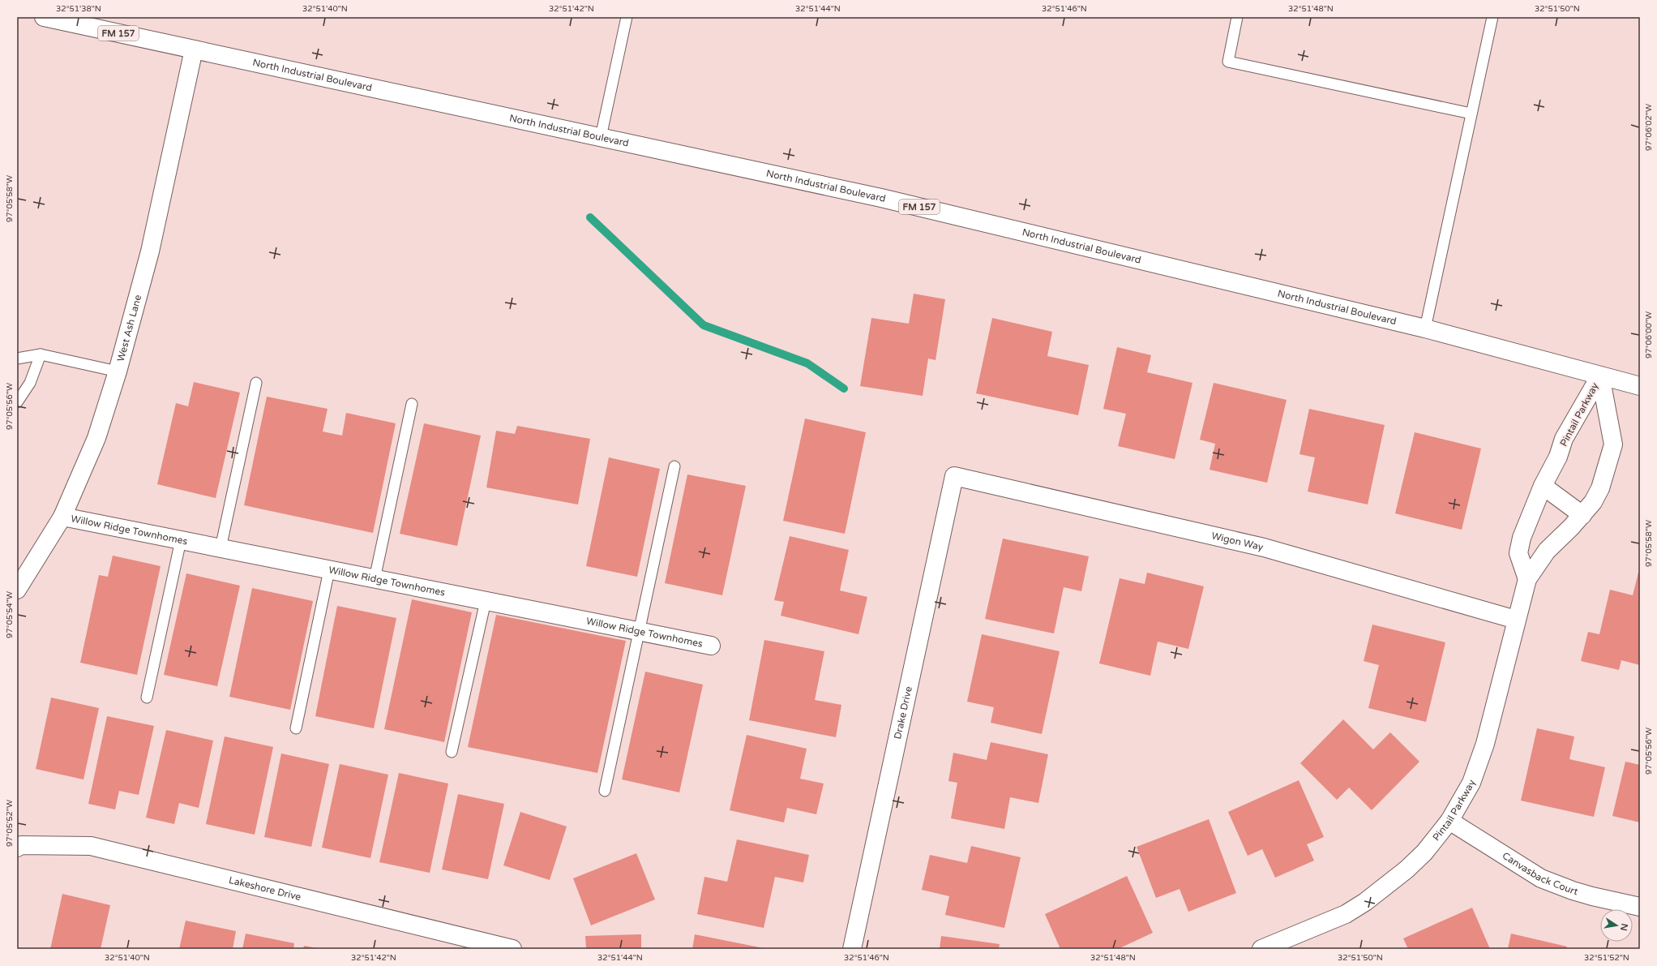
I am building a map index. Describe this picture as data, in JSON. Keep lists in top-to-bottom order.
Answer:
{
  "streets": {
    "street": [
      "FM 157",
      "North Industrial Boulevard",
      "West Ash Lane",
      "Pintail Parkway",
      "Willow Ridge Townhomes",
      "Wigon Way",
      "Drake Drive",
      "Canvasback Court",
      "Lakeshore Drive"
    ]
  },
  "crossings": [
    ["North Industrial Boulevard", "West Ash Lane"],
    ["North Industrial Boulevard", "Pintail Parkway"],
    ["West Ash Lane", "Willow Ridge Townhomes"],
    ["Pintail Parkway", "Wigon Way"],
    ["Pintail Parkway", "Canvasback Court"],
    ["Wigon Way", "Drake Drive"]
  ],
  "north": "right",
  "coordinates": [
    "32°51'38\"N",
    "32°51'40\"N",
    "32°51'42\"N",
    "32°51'44\"N",
    "32°51'46\"N",
    "32°51'48\"N",
    "32°51'50\"N",
    "97°06'02\"W",
    "97°05'58\"W",
    "97°06'00\"W",
    "97°05'56\"W",
    "97°05'54\"W",
    "97°05'52\"W",
    "32°51'52\"N"
  ]
}
